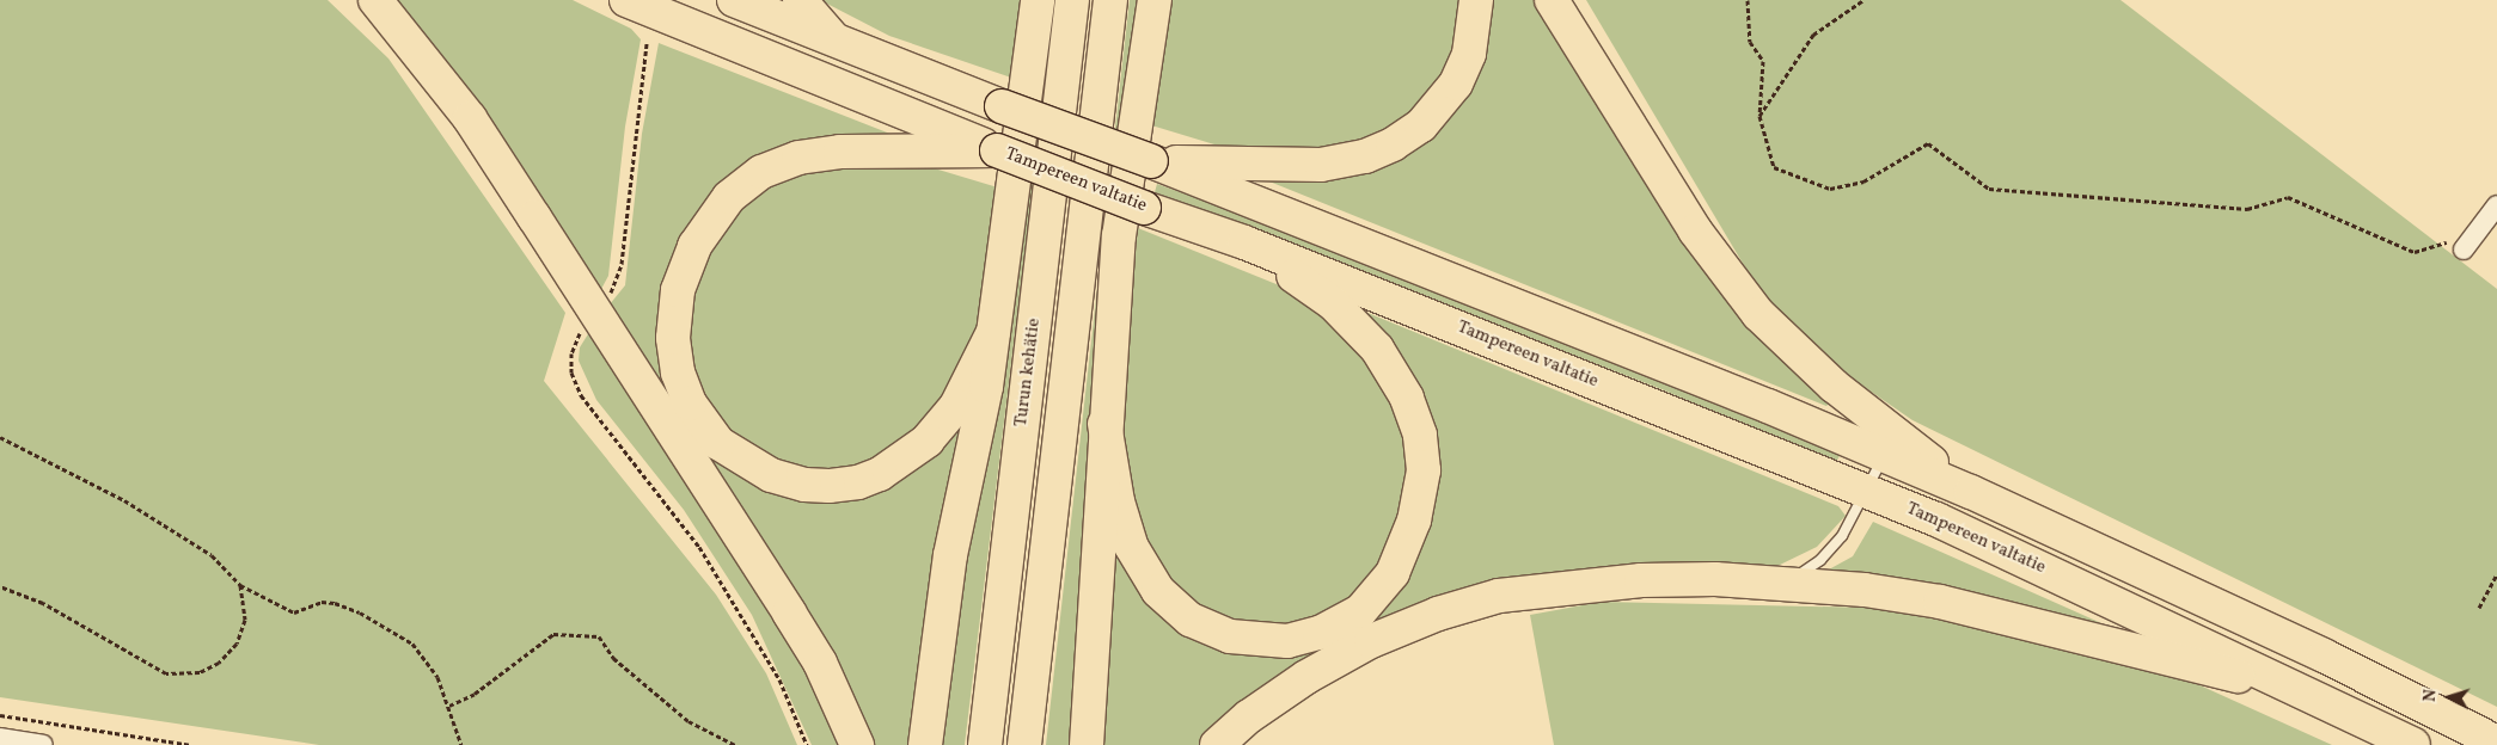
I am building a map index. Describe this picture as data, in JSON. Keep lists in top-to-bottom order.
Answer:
{
  "streets": {
    "highway": ["Tampereen valtatie", "Turun kehätie"]
  },
  "north": "left"
}
